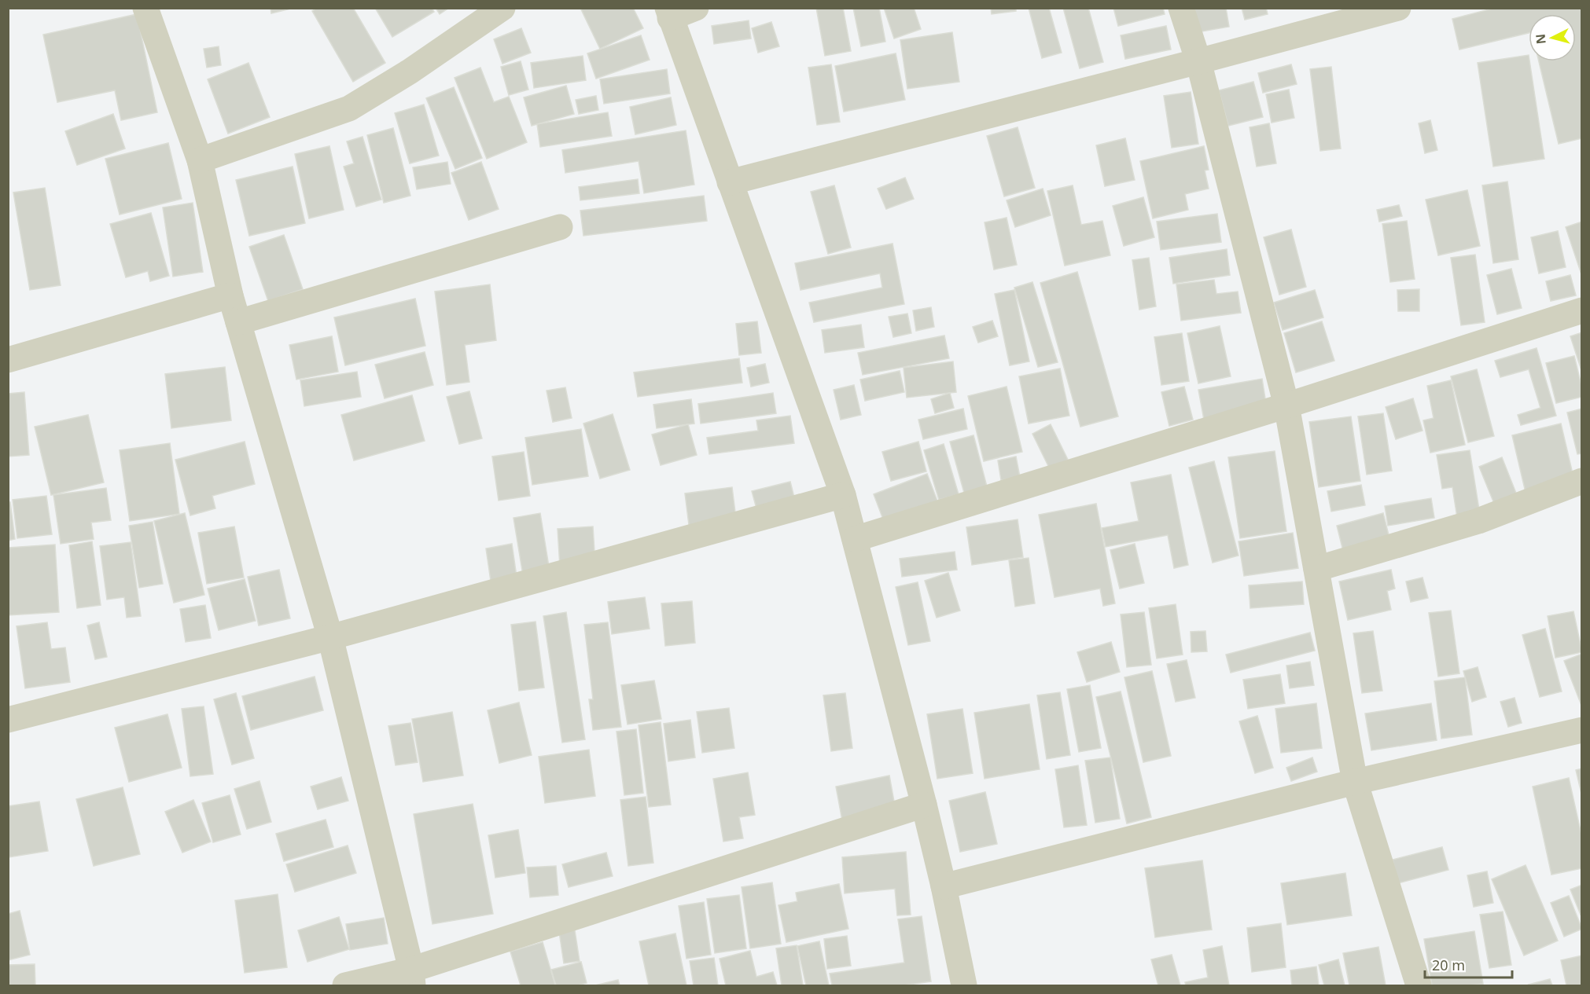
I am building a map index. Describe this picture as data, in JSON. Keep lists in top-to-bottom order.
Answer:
{
  "scale_bar": "20 m",
  "north": "left"
}
